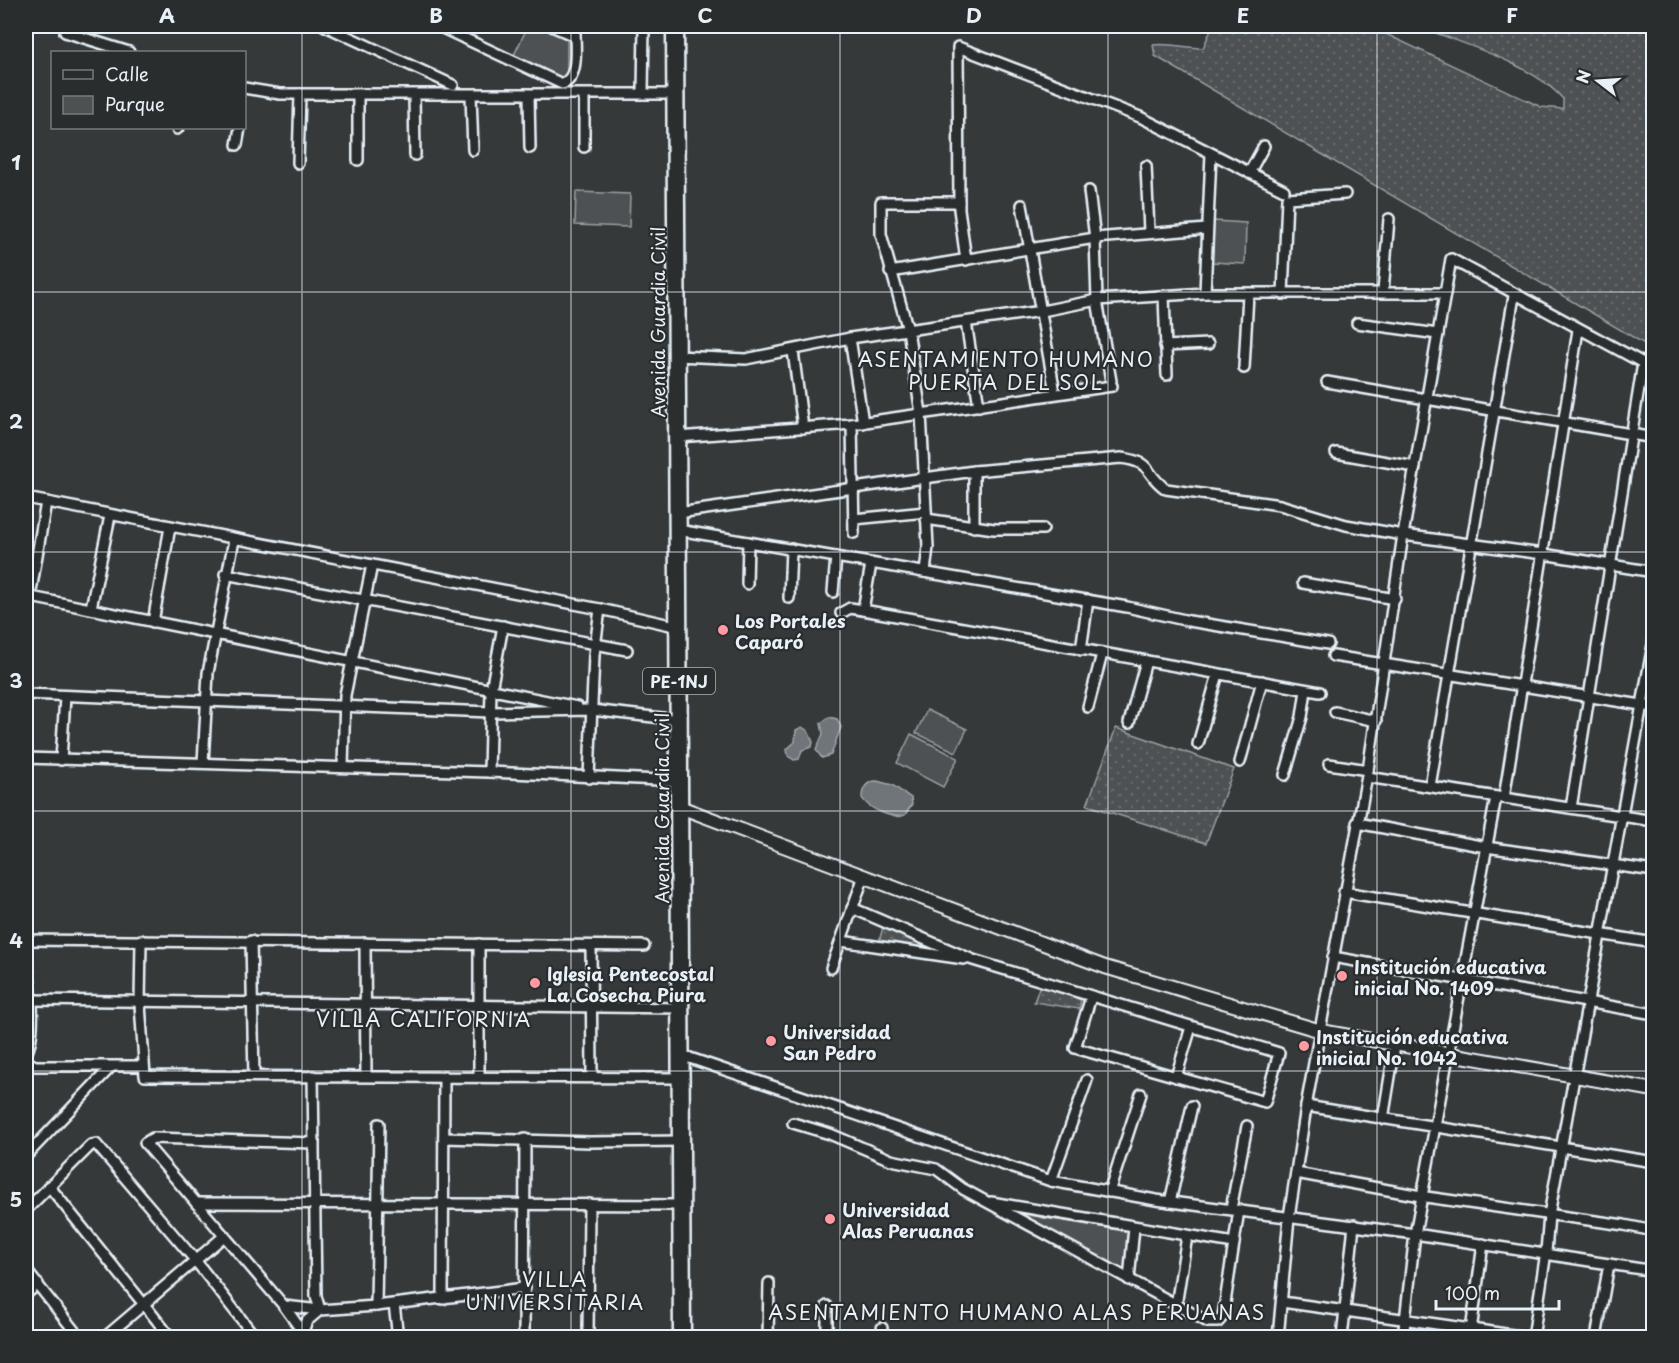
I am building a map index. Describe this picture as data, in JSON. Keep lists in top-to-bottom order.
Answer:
{
  "streets": {
    "highway": ["Avenida Guardia Civil", "PE-1NJ"]
  },
  "districts": [
    "ASENTAMIENTO HUMANO PUERTA DEL SOL",
    "VILLA CALIFORNIA",
    "VILLA UNIVERSITARIA",
    "ASENTAMIENTO HUMANO ALAS PERUANAS"
  ],
  "places": [
    "Los Portales Caparó",
    "Institución educativa inicial No. 1409",
    "Iglesia Pentecostal La Cosecha Piura",
    "Universidad San Pedro",
    "Institución educativa inicial No. 1042",
    "Universidad Alas Peruanas"
  ],
  "legend": ["Calle", "Parque"],
  "scale_bar": "100 m",
  "north": "left",
  "grid": {
    "columns": [
      "A",
      "B",
      "C",
      "D",
      "E",
      "F"
    ],
    "rows": [
      "1",
      "2",
      "3",
      "4",
      "5"
    ]
  }
}
